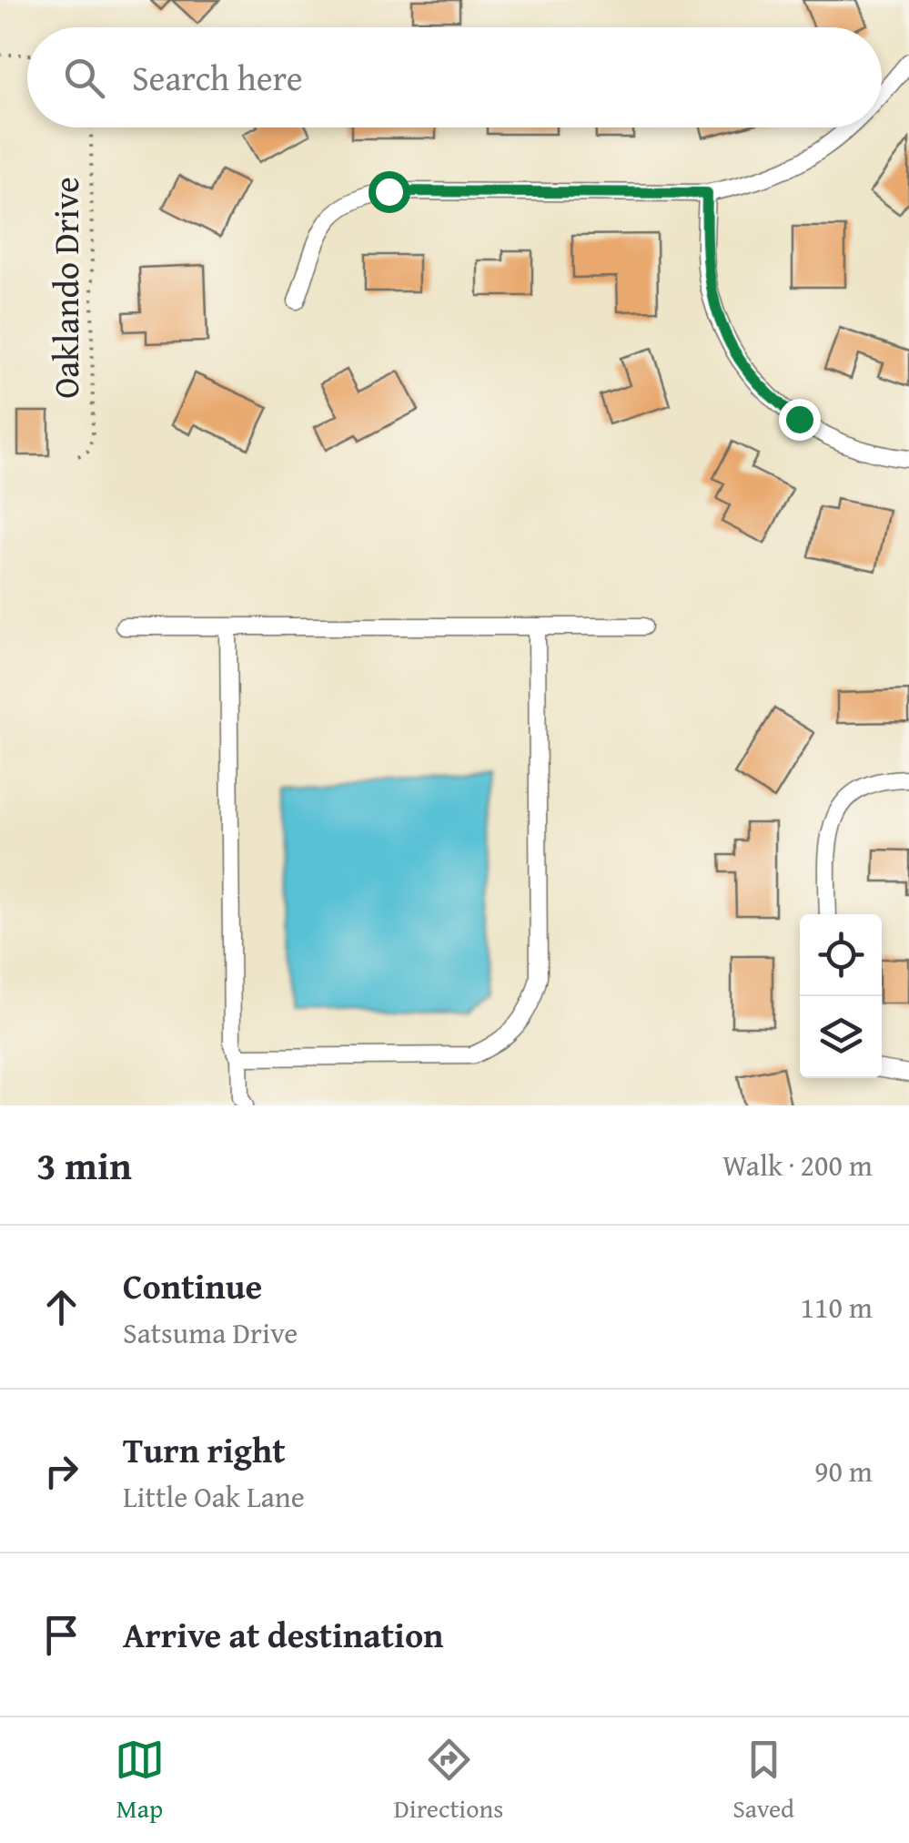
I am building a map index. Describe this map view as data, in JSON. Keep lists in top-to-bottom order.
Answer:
{
  "streets": {
    "path": ["Oaklando Drive"]
  },
  "page": {
    "search": "Search here",
    "heading": ["3 min", "Walk · 200 m"],
    "list": [
      ["Continue", "Satsuma Drive", "110 m"],
      ["Turn right", "Little Oak Lane", "90 m"],
      "Arrive at destination"
    ],
    "nav": ["Map", "Directions", "Saved"]
  }
}
